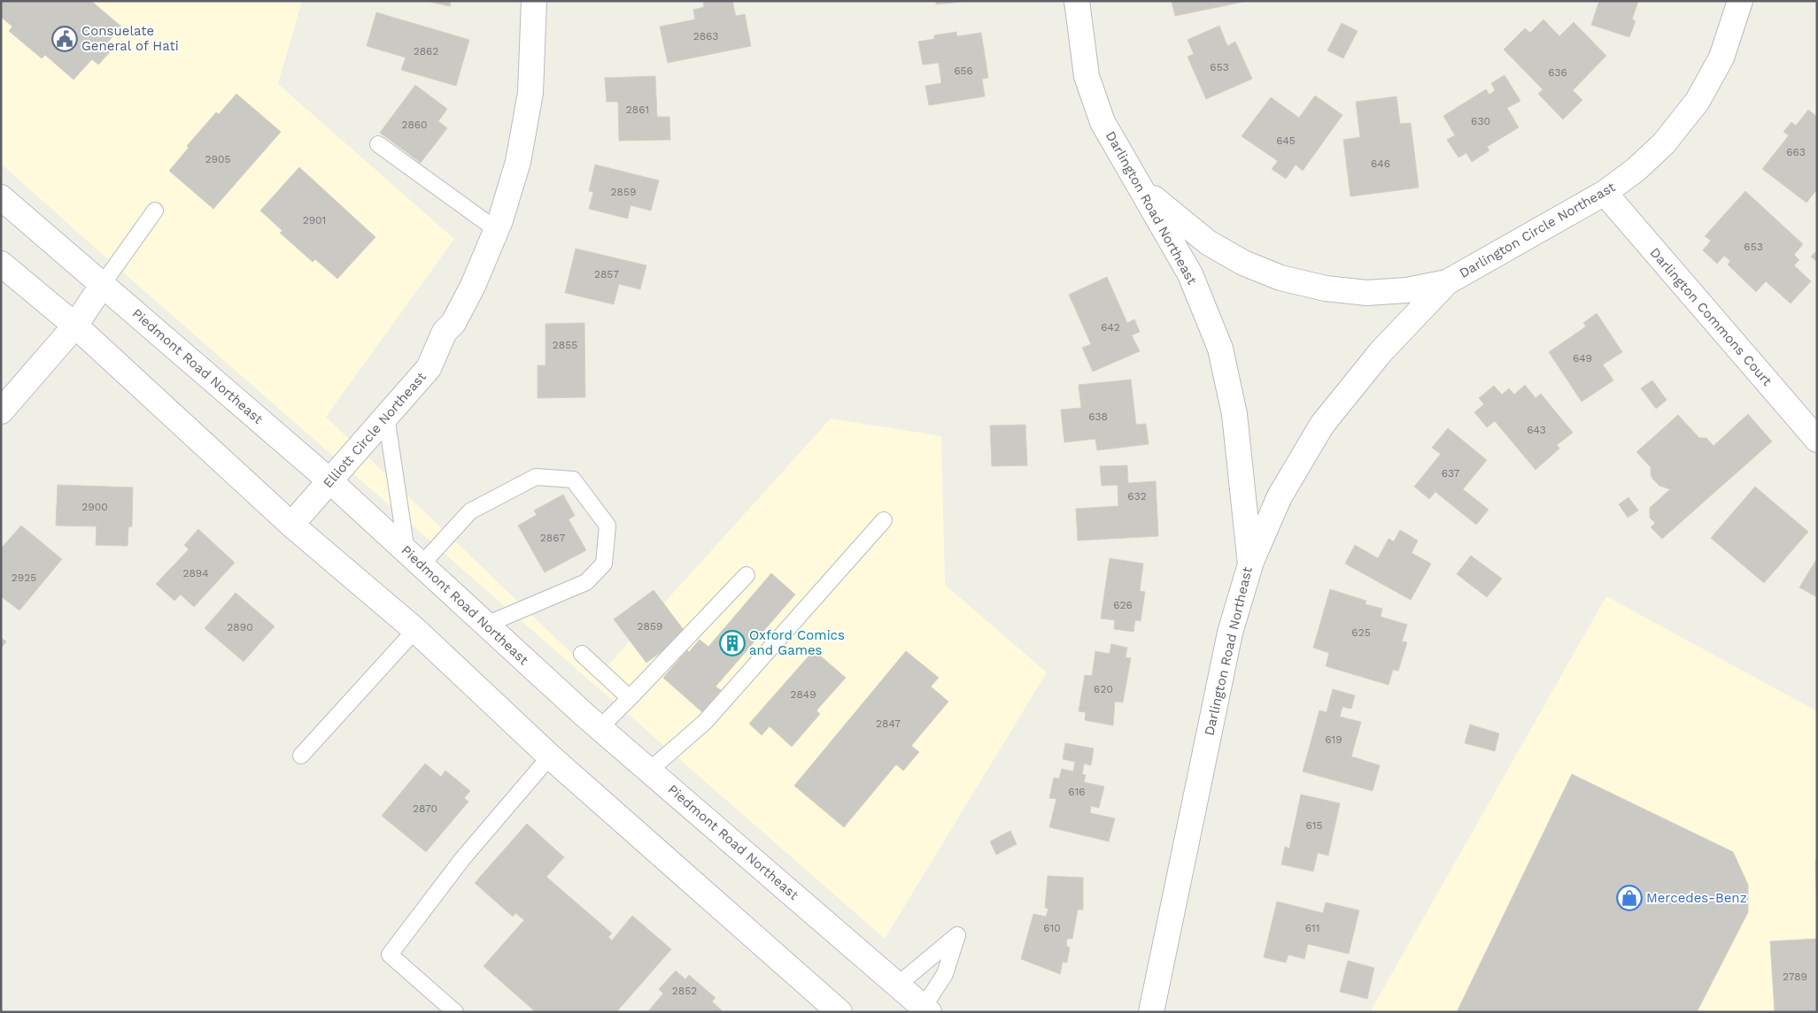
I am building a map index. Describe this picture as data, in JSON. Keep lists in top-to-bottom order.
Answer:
{
  "streets": {
    "street": [
      "Darlington Road Northeast",
      "Darlington Circle Northeast",
      "Darlington Commons Court",
      "Piedmont Road Northeast",
      "Elliott Circle Northeast"
    ]
  },
  "crossings": [
    ["Darlington Road Northeast", "Darlington Circle Northeast"],
    ["Darlington Circle Northeast", "Darlington Commons Court"],
    ["Piedmont Road Northeast", "Elliott Circle Northeast"]
  ],
  "places": {
    "public building": ["Consuelate General of Hati"],
    "building": ["Oxford Comics and Games"],
    "shop": ["Mercedes-Benz"]
  },
  "house_numbers": [
    "2863",
    "2862",
    "653",
    "656",
    "636",
    "2861",
    "630",
    "2860",
    "645",
    "663",
    "2905",
    "646",
    "2859",
    "2901",
    "653",
    "2857",
    "642",
    "2855",
    "649",
    "638",
    "643",
    "637",
    "632",
    "2900",
    "2867",
    "2894",
    "2925",
    "626",
    "2859",
    "2890",
    "625",
    "620",
    "2849",
    "2847",
    "619",
    "616",
    "2870",
    "615",
    "610",
    "611",
    "2789",
    "2852"
  ]
}
